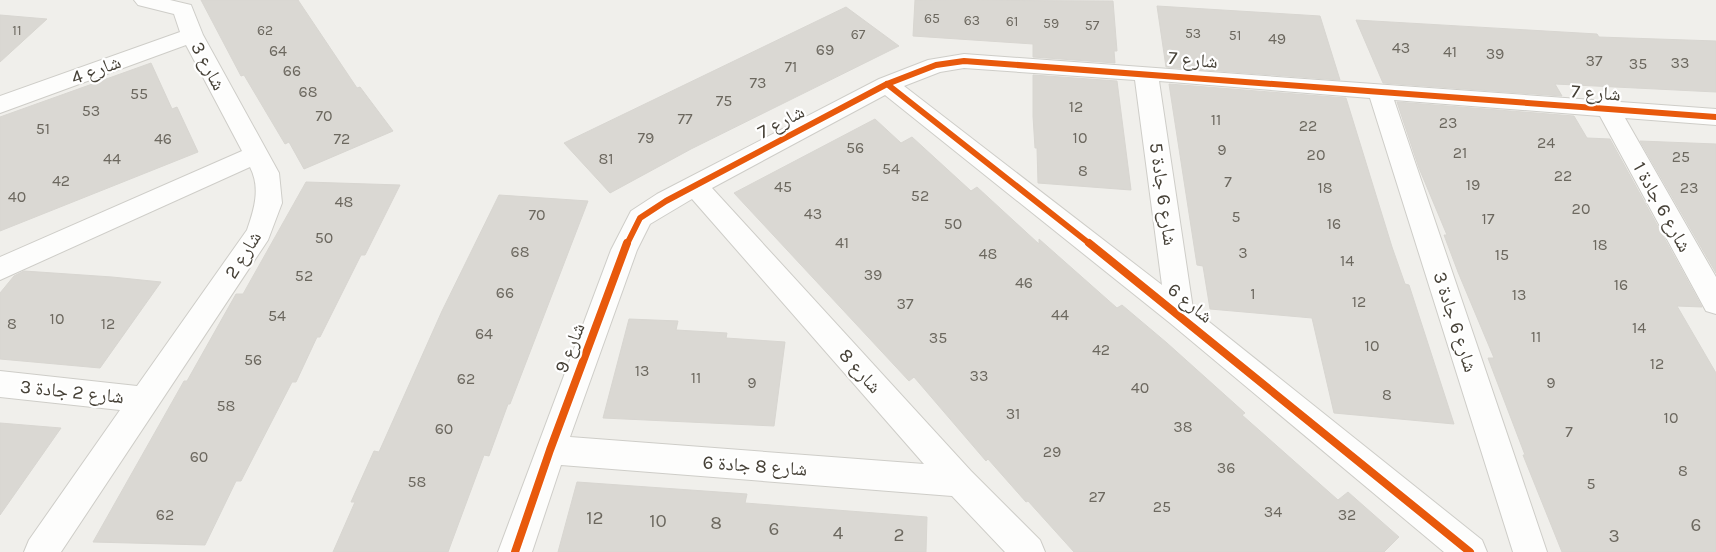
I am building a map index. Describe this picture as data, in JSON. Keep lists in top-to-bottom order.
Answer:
{
  "streets": {
    "street": [
      "شارع 7",
      "شارع 3",
      "شارع 4",
      "شارع 6 جادة 5",
      "شارع 6 جادة 1",
      "شارع 2",
      "شارع 6",
      "شارع 6 جادة 3",
      "شارع 9",
      "شارع 8",
      "شارع 2 جادة 3",
      "شارع 8 جادة 6"
    ]
  },
  "crossings": [
    ["شارع 7", "شارع 6 جادة 5"],
    ["شارع 7", "شارع 6 جادة 1"],
    ["شارع 7", "شارع 6"],
    ["شارع 7", "شارع 6 جادة 3"],
    ["شارع 7", "شارع 9"],
    ["شارع 7", "شارع 8"],
    ["شارع 3", "شارع 4"],
    ["شارع 3", "شارع 2"],
    ["شارع 6 جادة 5", "شارع 6"],
    ["شارع 2", "شارع 2 جادة 3"],
    ["شارع 9", "شارع 8"],
    ["شارع 9", "شارع 8 جادة 6"],
    ["شارع 8", "شارع 8 جادة 6"]
  ],
  "house_numbers": [
    "65",
    "63",
    "61",
    "59",
    "57",
    "11",
    "62",
    "53",
    "67",
    "51",
    "49",
    "43",
    "69",
    "64",
    "41",
    "39",
    "37",
    "33",
    "35",
    "71",
    "66",
    "73",
    "68",
    "55",
    "75",
    "12",
    "53",
    "70",
    "77",
    "11",
    "23",
    "22",
    "51",
    "79",
    "10",
    "46",
    "72",
    "24",
    "56",
    "9",
    "21",
    "20",
    "25",
    "44",
    "81",
    "54",
    "8",
    "22",
    "42",
    "7",
    "19",
    "45",
    "18",
    "23",
    "52",
    "40",
    "48",
    "20",
    "43",
    "70",
    "5",
    "17",
    "50",
    "16",
    "50",
    "41",
    "18",
    "68",
    "3",
    "48",
    "15",
    "14",
    "39",
    "52",
    "46",
    "16",
    "66",
    "1",
    "13",
    "12",
    "37",
    "44",
    "54",
    "10",
    "8",
    "12",
    "14",
    "64",
    "11",
    "35",
    "10",
    "42",
    "56",
    "12",
    "13",
    "33",
    "11",
    "62",
    "9",
    "9",
    "40",
    "8",
    "58",
    "31",
    "10",
    "38",
    "60",
    "7",
    "29",
    "60",
    "36",
    "8",
    "58",
    "5",
    "27",
    "25",
    "34",
    "62",
    "32",
    "12",
    "10",
    "8",
    "6",
    "6",
    "4",
    "2",
    "3"
  ]
}
